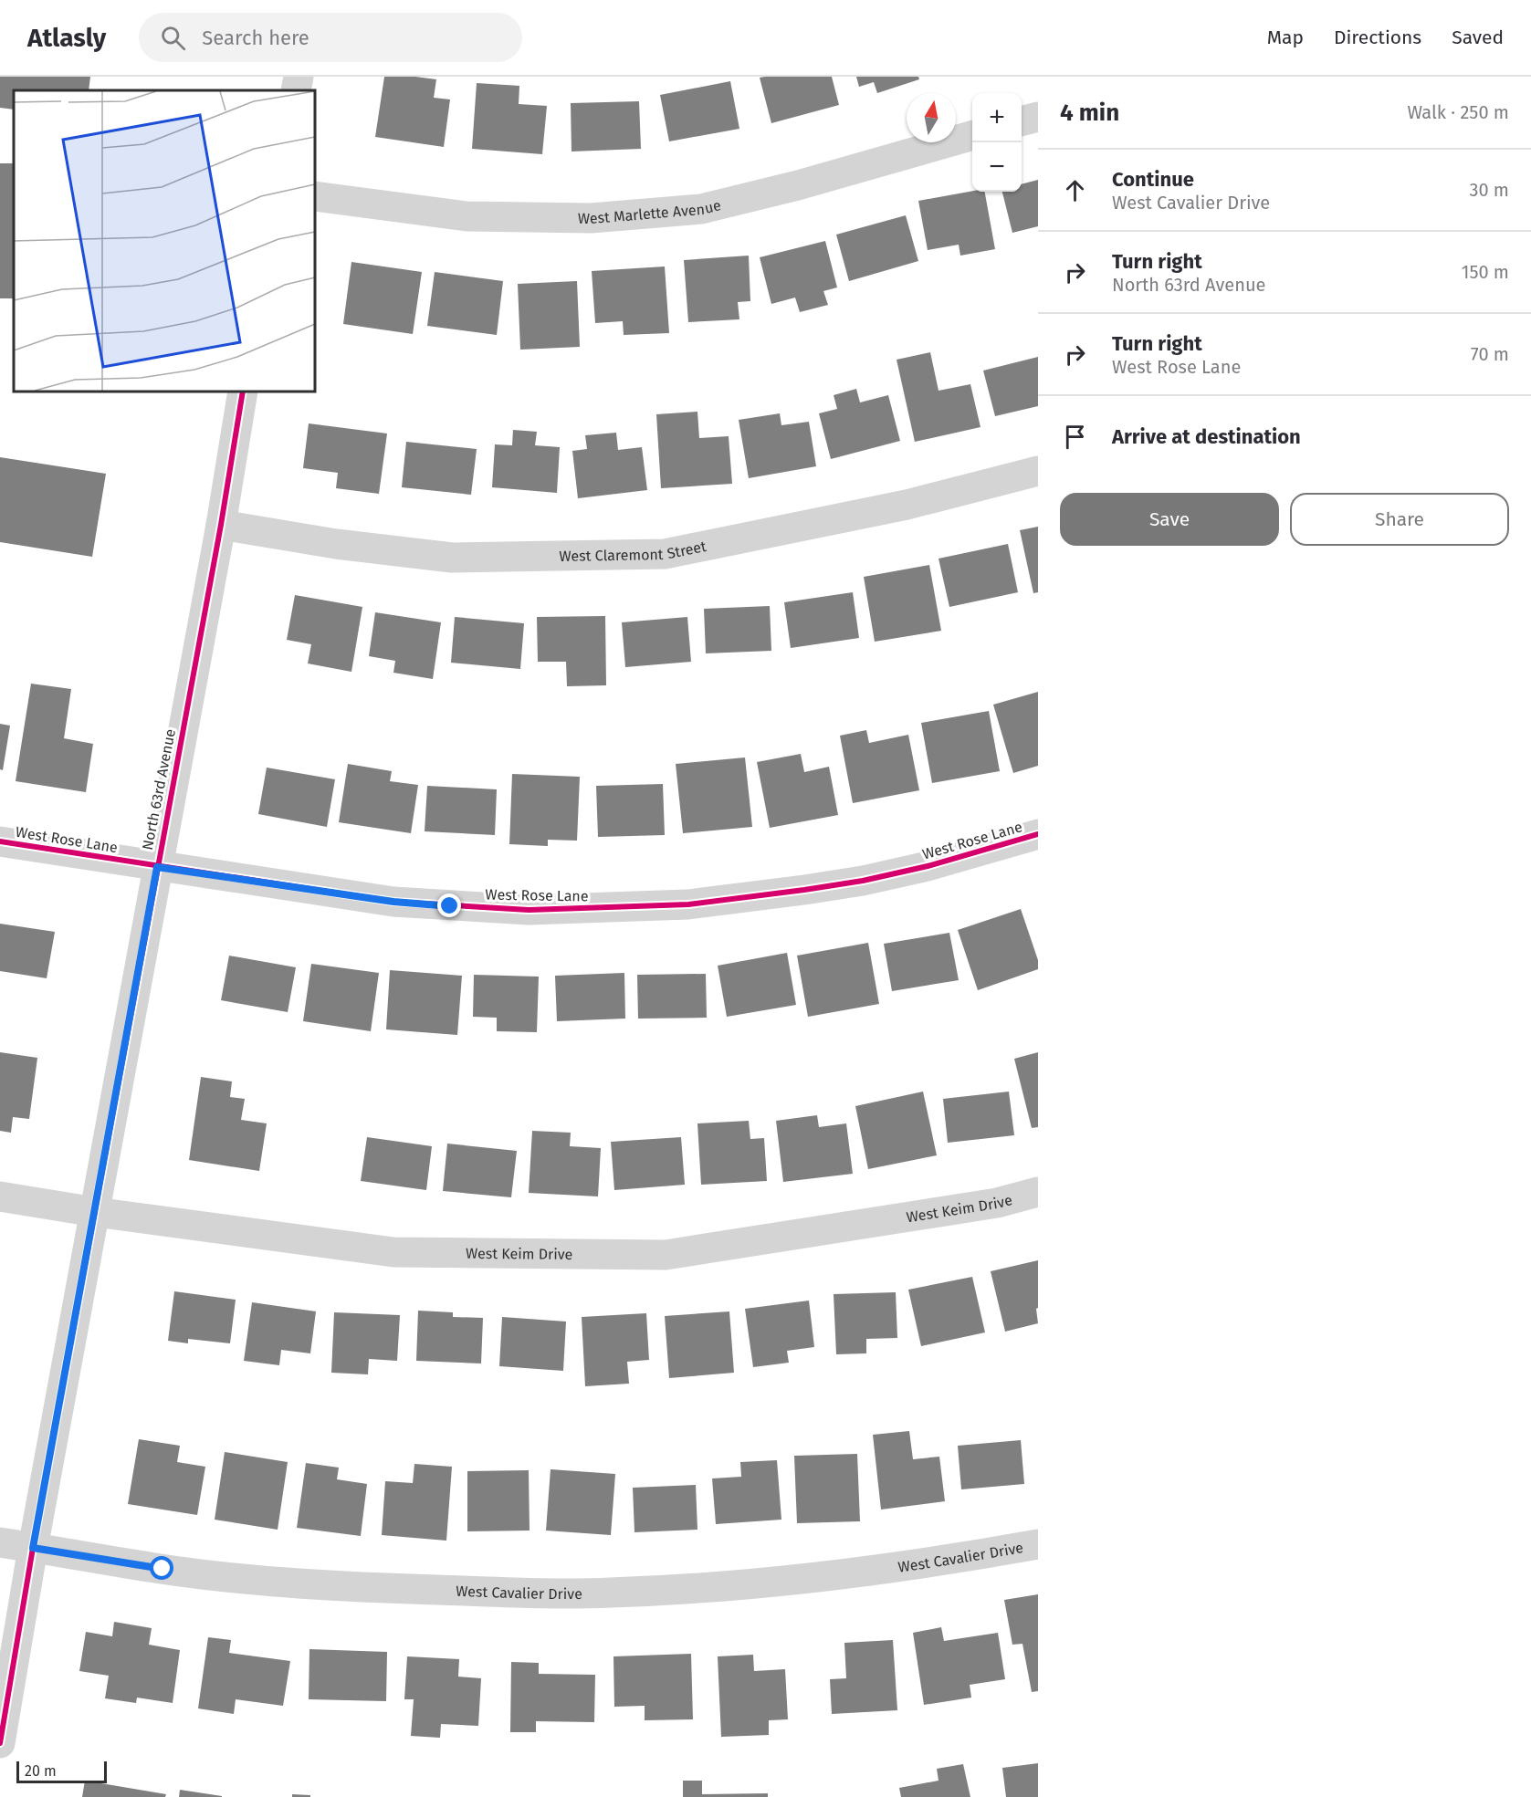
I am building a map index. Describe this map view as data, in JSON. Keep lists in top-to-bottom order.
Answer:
{
  "streets": {
    "street": [
      "West Marlette Avenue",
      "West Claremont Street",
      "North 63rd Avenue",
      "West Rose Lane",
      "West Keim Drive",
      "West Cavalier Drive"
    ]
  },
  "crossings": [
    ["West Claremont Street", "North 63rd Avenue"],
    ["North 63rd Avenue", "West Rose Lane"],
    ["North 63rd Avenue", "West Keim Drive"],
    ["North 63rd Avenue", "West Cavalier Drive"]
  ],
  "scale_bar": "20 m",
  "north": "top",
  "page": {
    "header": "Atlasly",
    "search": "Search here",
    "nav": ["Map", "Directions", "Saved"],
    "heading": ["4 min", "Walk · 250 m"],
    "map_buttons": ["+", "−"],
    "list": [
      ["Continue", "West Cavalier Drive", "30 m"],
      ["Turn right", "North 63rd Avenue", "150 m"],
      ["Turn right", "West Rose Lane", "70 m"],
      "Arrive at destination"
    ],
    "buttons": ["Save", "Share"],
    "scale": "20 m"
  }
}
